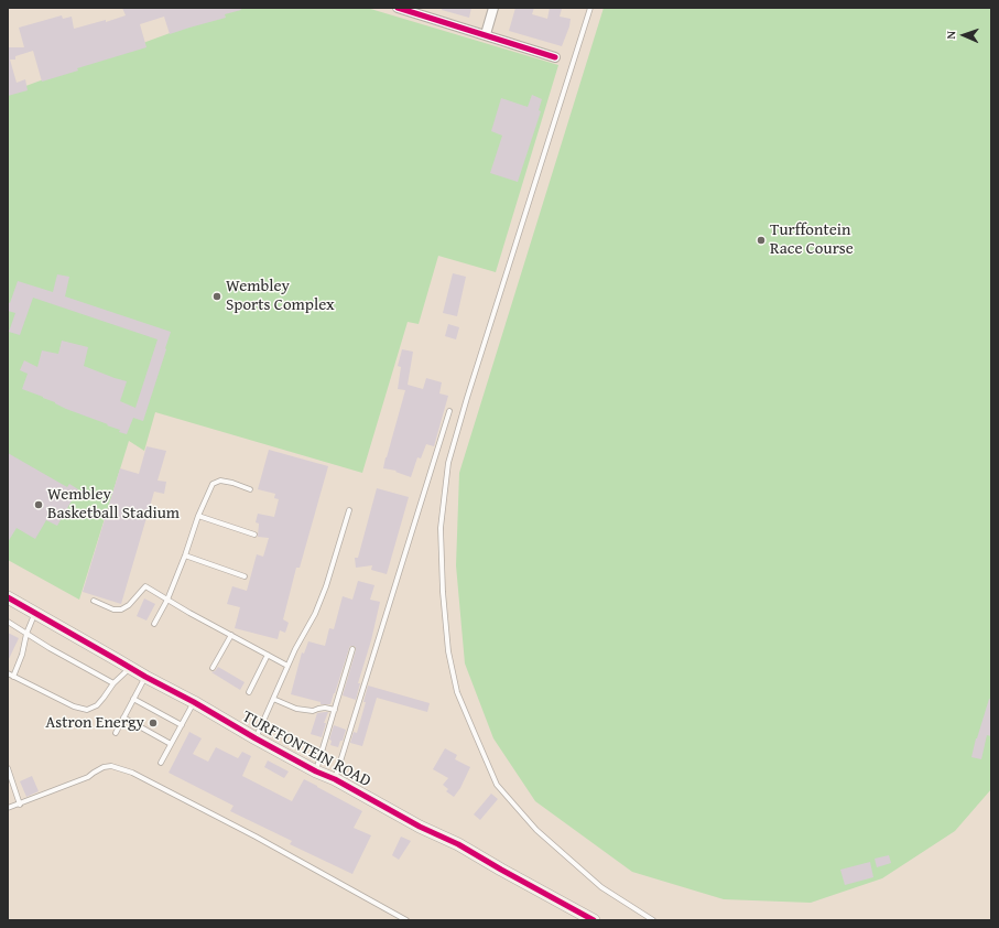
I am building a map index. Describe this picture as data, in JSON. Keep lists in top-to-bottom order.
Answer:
{
  "streets": {
    "street": ["TURFFONTEIN ROAD"]
  },
  "places": [
    "Turffontein Race Course",
    "Wembley Sports Complex",
    "Wembley Basketball Stadium",
    "Astron Energy"
  ],
  "north": "left"
}
